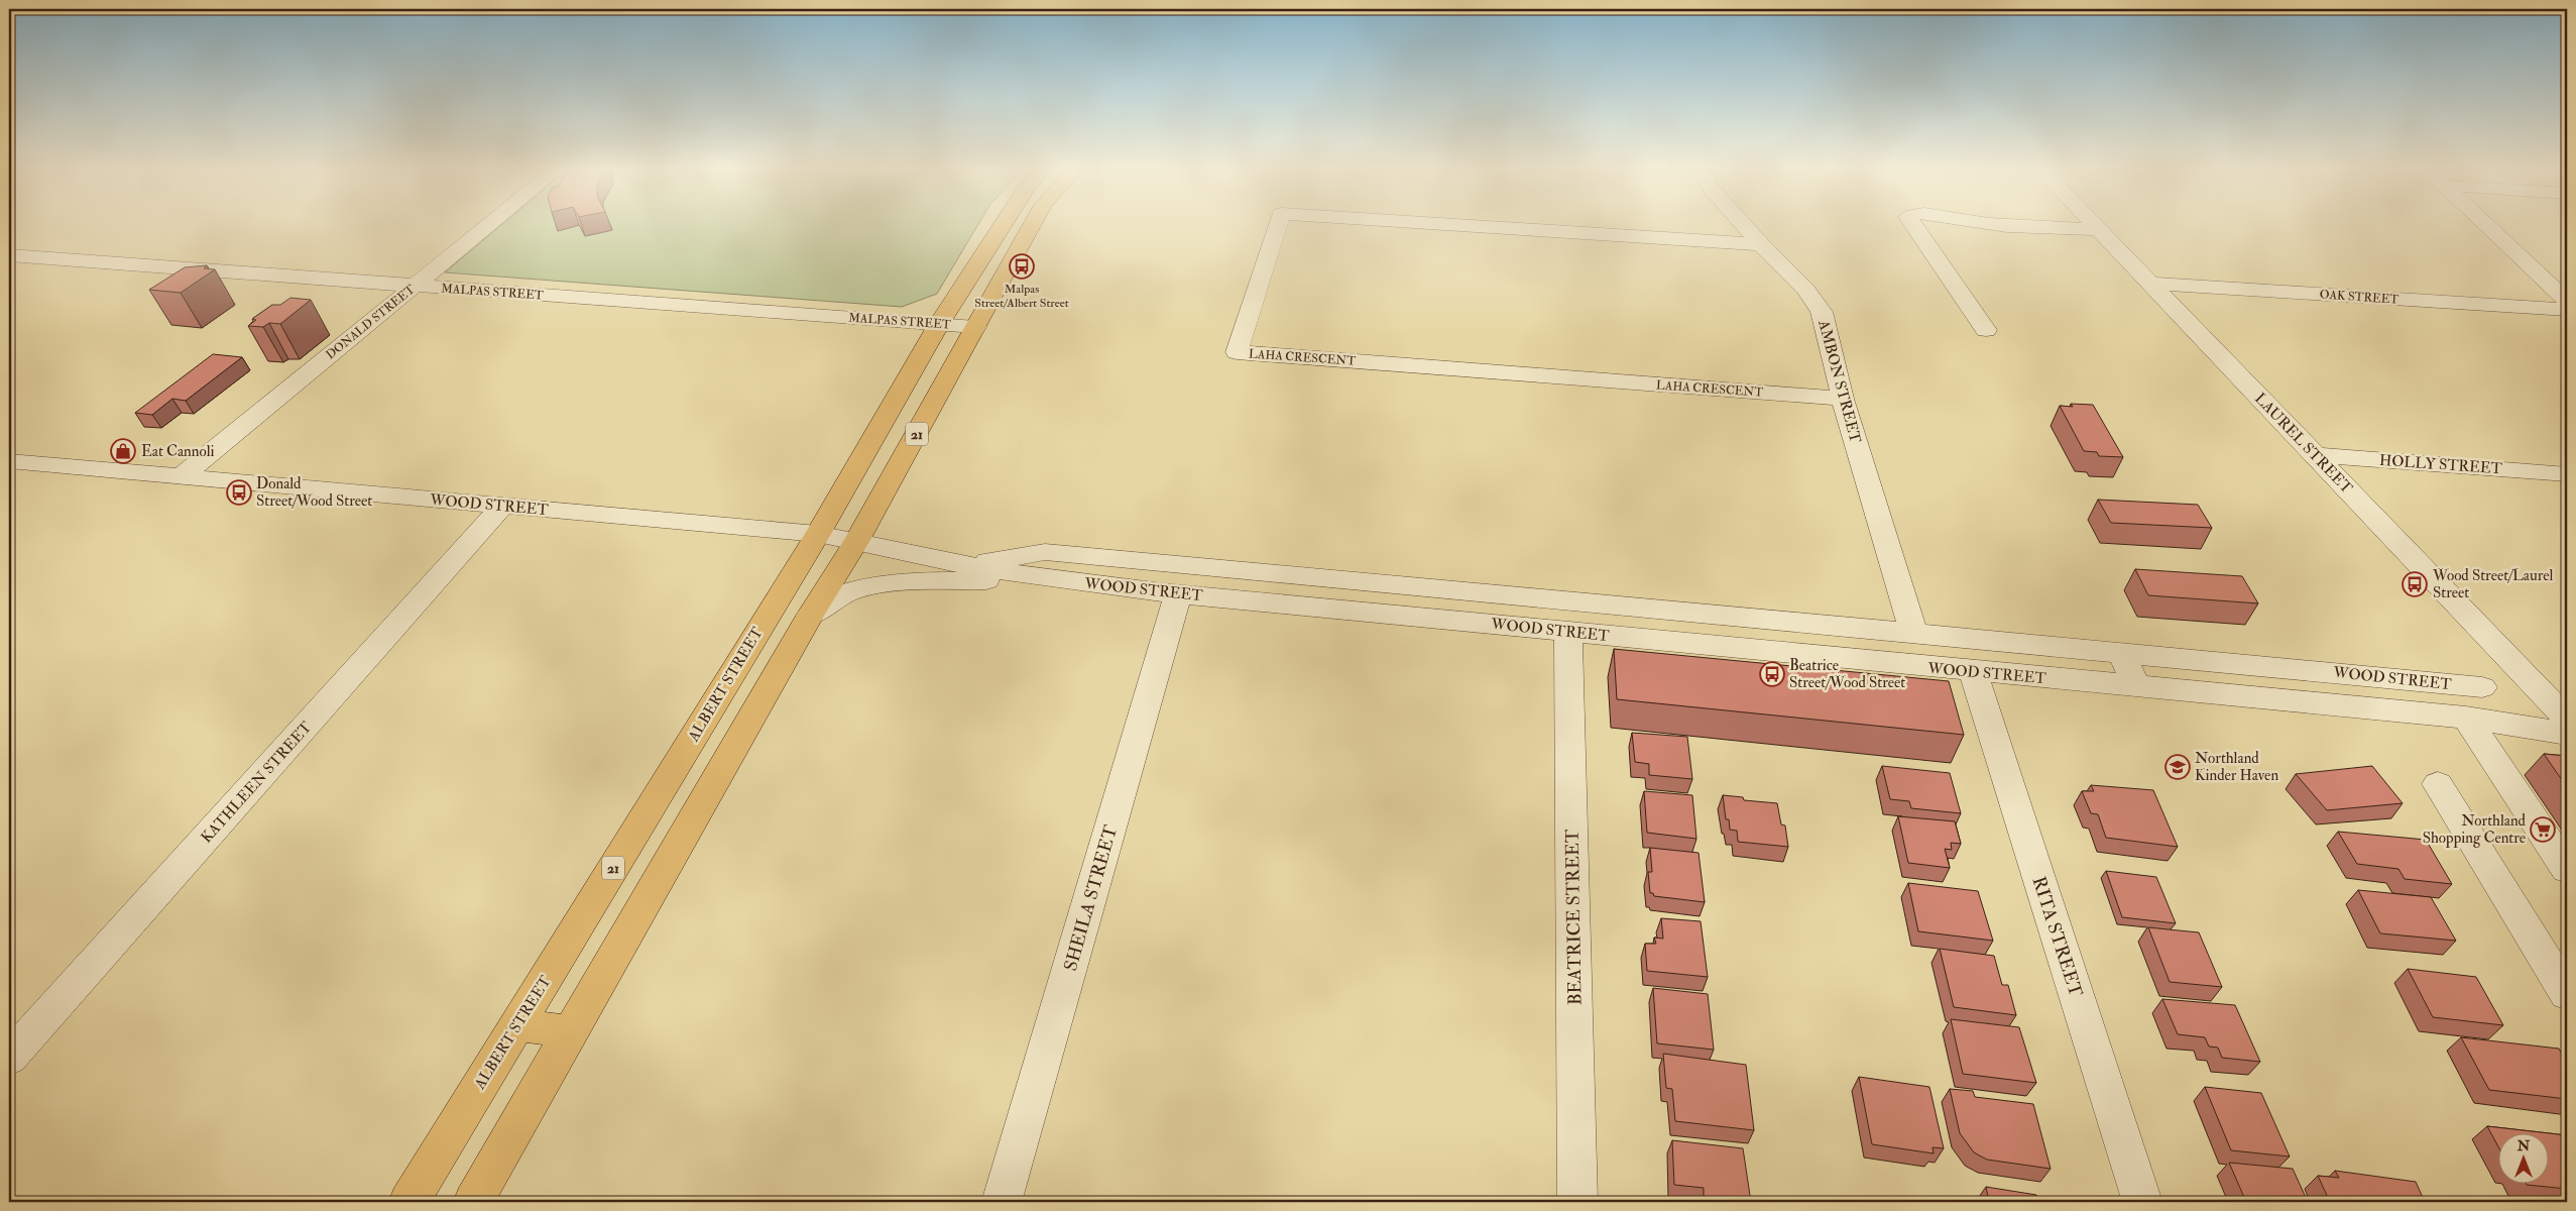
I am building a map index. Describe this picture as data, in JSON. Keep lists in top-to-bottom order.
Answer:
{
  "streets": {
    "highway": ["21", "ALBERT STREET"],
    "street": [
      "MALPAS STREET",
      "OAK STREET",
      "DONALD STREET",
      "LAHA CRESCENT",
      "AMBON STREET",
      "LAUREL STREET",
      "HOLLY STREET",
      "WOOD STREET",
      "KATHLEEN STREET",
      "SHEILA STREET",
      "BEATRICE STREET",
      "RITA STREET"
    ]
  },
  "crossings": [
    ["MALPAS STREET", "DONALD STREET"],
    ["MALPAS STREET", "21"],
    ["MALPAS STREET", "ALBERT STREET"],
    ["OAK STREET", "LAUREL STREET"],
    ["DONALD STREET", "WOOD STREET"],
    ["LAHA CRESCENT", "AMBON STREET"],
    ["AMBON STREET", "WOOD STREET"],
    ["21", "WOOD STREET"],
    ["LAUREL STREET", "HOLLY STREET"],
    ["LAUREL STREET", "WOOD STREET"],
    ["WOOD STREET", "ALBERT STREET"],
    ["WOOD STREET", "KATHLEEN STREET"],
    ["WOOD STREET", "SHEILA STREET"],
    ["WOOD STREET", "BEATRICE STREET"],
    ["WOOD STREET", "RITA STREET"]
  ],
  "places": {
    "bus stop": [
      "Malpas Street/Albert Street",
      "Donald Street/Wood Street",
      "Wood Street/Laurel Street",
      "Beatrice Street/Wood Street"
    ],
    "shop": ["Eat Cannoli"],
    "school or university": ["Northland Kinder Haven"],
    "supermarket": ["Northland Shopping Centre"]
  },
  "north": "top"
}
